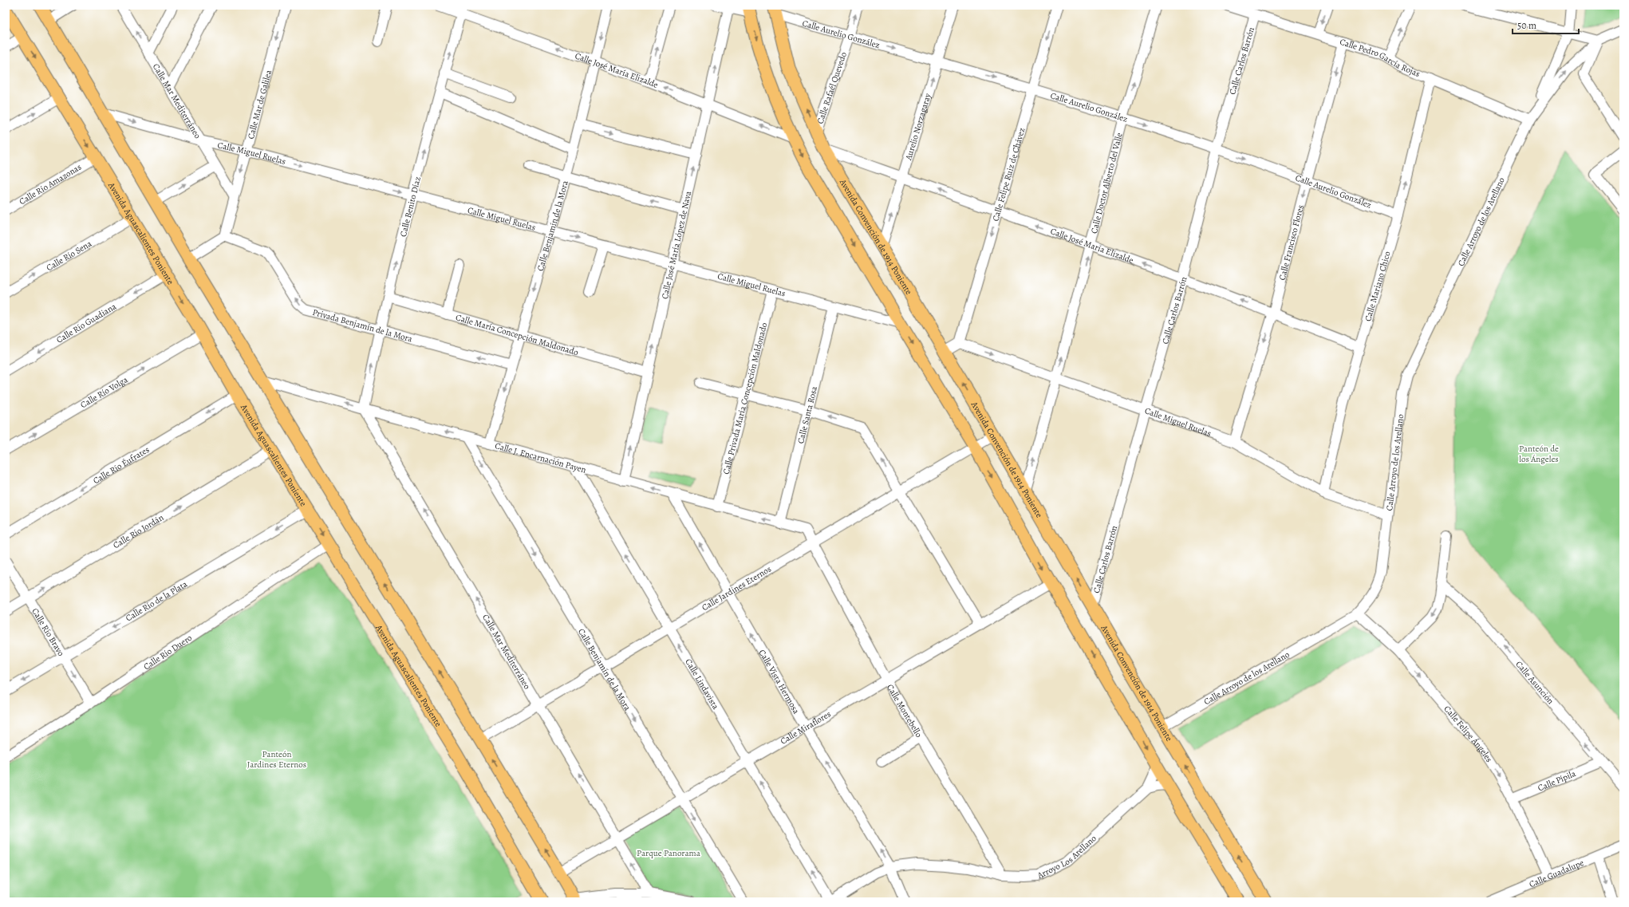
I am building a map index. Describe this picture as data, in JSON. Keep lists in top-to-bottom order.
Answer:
{
  "streets": {
    "main road": ["Avenida Aguascalientes Poniente", "Avenida Convención de 1914 Poniente"],
    "street": [
      "Calle Aurelio González",
      "Calle Pedro García Rojas",
      "Calle Carlos Barrón",
      "Calle José María Elizalde",
      "Calle Rafaél Quevedo",
      "Calle Mar Mediterráneo",
      "Calle Mar de Galilea",
      "Aurelio Norzagaray",
      "Calle Miguel Ruelas",
      "Calle Felipe Ruiz de Chávez",
      "Calle Doctor Alberto del Valle",
      "Calle Río Amazonas",
      "Calle Benito Díaz",
      "Calle Arroyo de los Arellano",
      "Calle Benjamín de la Mora",
      "Calle Francisco Flores",
      "Calle José María López de Nava",
      "Calle Río Sena",
      "Calle Mariano Chico",
      "Calle Río Guadiana",
      "Privada Benjamín de la Mora",
      "Calle María Concepción Maldonado",
      "Calle Río Volga",
      "Calle Privada María Concepción Maldonado",
      "Calle Santa Rosa",
      "Calle J. Encarnación Payen",
      "Calle Río Éufrates",
      "Calle Río Jordán",
      "Calle Jardines Eternos",
      "Calle Río de la Plata",
      "Calle Río Bravo",
      "Calle Río Duero",
      "Calle Vista Hermosa",
      "Calle Asunción",
      "Calle Lindavista",
      "Calle Montebello",
      "Calle Miraflores",
      "Calle Felipe Ángeles",
      "Calle Pípila",
      "Arroyo Los Arellano",
      "Calle Guadalupe"
    ]
  },
  "crossings": [
    ["Calle Aurelio González", "Calle Carlos Barrón"],
    ["Calle Aurelio González", "Calle Rafaél Quevedo"],
    ["Calle Aurelio González", "Aurelio Norzagaray"],
    ["Calle Aurelio González", "Calle Felipe Ruiz de Chávez"],
    ["Calle Aurelio González", "Calle Doctor Alberto del Valle"],
    ["Calle Aurelio González", "Avenida Convención de 1914 Poniente"],
    ["Calle Aurelio González", "Calle Francisco Flores"],
    ["Calle Aurelio González", "Calle Mariano Chico"],
    ["Calle Pedro García Rojas", "Calle Carlos Barrón"],
    ["Calle Pedro García Rojas", "Calle Arroyo de los Arellano"],
    ["Calle Pedro García Rojas", "Calle Francisco Flores"],
    ["Calle Pedro García Rojas", "Calle Mariano Chico"],
    ["Calle Carlos Barrón", "Calle José María Elizalde"],
    ["Calle Carlos Barrón", "Calle Miguel Ruelas"],
    ["Calle Carlos Barrón", "Avenida Convención de 1914 Poniente"],
    ["Calle José María Elizalde", "Aurelio Norzagaray"],
    ["Calle José María Elizalde", "Calle Felipe Ruiz de Chávez"],
    ["Calle José María Elizalde", "Calle Doctor Alberto del Valle"],
    ["Calle José María Elizalde", "Calle Benito Díaz"],
    ["Calle José María Elizalde", "Calle Benjamín de la Mora"],
    ["Calle José María Elizalde", "Avenida Convención de 1914 Poniente"],
    ["Calle José María Elizalde", "Calle Francisco Flores"],
    ["Calle José María Elizalde", "Calle José María López de Nava"],
    ["Calle José María Elizalde", "Calle Mariano Chico"],
    ["Calle Rafaél Quevedo", "Avenida Convención de 1914 Poniente"],
    ["Calle Mar Mediterráneo", "Calle Mar de Galilea"],
    ["Calle Mar Mediterráneo", "Calle Miguel Ruelas"],
    ["Calle Mar Mediterráneo", "Calle Benito Díaz"],
    ["Calle Mar Mediterráneo", "Calle J. Encarnación Payen"],
    ["Calle Mar Mediterráneo", "Calle Jardines Eternos"],
    ["Calle Mar Mediterráneo", "Calle Miraflores"],
    ["Calle Mar de Galilea", "Calle Miguel Ruelas"],
    ["Calle Mar de Galilea", "Privada Benjamín de la Mora"],
    ["Aurelio Norzagaray", "Avenida Convención de 1914 Poniente"],
    ["Calle Miguel Ruelas", "Calle Felipe Ruiz de Chávez"],
    ["Calle Miguel Ruelas", "Calle Doctor Alberto del Valle"],
    ["Calle Miguel Ruelas", "Calle Benito Díaz"],
    ["Calle Miguel Ruelas", "Calle Arroyo de los Arellano"],
    ["Calle Miguel Ruelas", "Calle Benjamín de la Mora"],
    ["Calle Miguel Ruelas", "Calle Francisco Flores"],
    ["Calle Miguel Ruelas", "Calle José María López de Nava"],
    ["Calle Miguel Ruelas", "Calle Mariano Chico"],
    ["Calle Miguel Ruelas", "Calle Privada María Concepción Maldonado"],
    ["Calle Miguel Ruelas", "Calle Santa Rosa"],
    ["Calle Doctor Alberto del Valle", "Avenida Convención de 1914 Poniente"],
    ["Calle Río Amazonas", "Avenida Aguascalientes Poniente"],
    ["Calle Benito Díaz", "Privada Benjamín de la Mora"],
    ["Calle Benito Díaz", "Calle María Concepción Maldonado"],
    ["Calle Benito Díaz", "Calle J. Encarnación Payen"],
    ["Calle Arroyo de los Arellano", "Avenida Convención de 1914 Poniente"],
    ["Calle Arroyo de los Arellano", "Calle Felipe Ángeles"],
    ["Calle Benjamín de la Mora", "Privada Benjamín de la Mora"],
    ["Calle Benjamín de la Mora", "Calle María Concepción Maldonado"],
    ["Calle Benjamín de la Mora", "Calle J. Encarnación Payen"],
    ["Calle Benjamín de la Mora", "Calle Jardines Eternos"],
    ["Calle Benjamín de la Mora", "Calle Miraflores"],
    ["Avenida Aguascalientes Poniente", "Calle Río Sena"],
    ["Avenida Aguascalientes Poniente", "Calle Río Guadiana"],
    ["Avenida Aguascalientes Poniente", "Calle Río Volga"],
    ["Avenida Aguascalientes Poniente", "Calle Río Éufrates"],
    ["Avenida Aguascalientes Poniente", "Calle Río Jordán"],
    ["Avenida Aguascalientes Poniente", "Calle Río de la Plata"],
    ["Avenida Aguascalientes Poniente", "Calle Río Duero"],
    ["Avenida Convención de 1914 Poniente", "Calle Jardines Eternos"],
    ["Calle José María López de Nava", "Calle María Concepción Maldonado"],
    ["Calle José María López de Nava", "Calle J. Encarnación Payen"],
    ["Calle Privada María Concepción Maldonado", "Calle J. Encarnación Payen"],
    ["Calle Santa Rosa", "Calle J. Encarnación Payen"],
    ["Calle J. Encarnación Payen", "Calle Jardines Eternos"],
    ["Calle J. Encarnación Payen", "Calle Vista Hermosa"],
    ["Calle J. Encarnación Payen", "Calle Lindavista"],
    ["Calle J. Encarnación Payen", "Calle Montebello"],
    ["Calle Río Jordán", "Calle Río Bravo"],
    ["Calle Jardines Eternos", "Calle Vista Hermosa"],
    ["Calle Jardines Eternos", "Calle Lindavista"],
    ["Calle Jardines Eternos", "Calle Montebello"],
    ["Calle Río de la Plata", "Calle Río Bravo"],
    ["Calle Río Bravo", "Calle Río Duero"],
    ["Calle Vista Hermosa", "Calle Miraflores"],
    ["Calle Vista Hermosa", "Arroyo Los Arellano"],
    ["Calle Asunción", "Calle Pípila"],
    ["Calle Lindavista", "Calle Miraflores"],
    ["Calle Lindavista", "Arroyo Los Arellano"],
    ["Calle Montebello", "Calle Miraflores"],
    ["Calle Montebello", "Arroyo Los Arellano"],
    ["Calle Felipe Ángeles", "Calle Pípila"],
    ["Calle Felipe Ángeles", "Calle Guadalupe"]
  ],
  "one_way": [
    "Calle Aurelio González",
    "Calle José María Elizalde",
    "Calle Mar Mediterráneo",
    "Aurelio Norzagaray",
    "Calle Felipe Ruiz de Chávez",
    "Calle Doctor Alberto del Valle",
    "Calle Benito Díaz",
    "Calle Benjamín de la Mora",
    "Calle Francisco Flores",
    "Calle Río Sena",
    "Calle Río Guadiana",
    "Privada Benjamín de la Mora",
    "Calle Río Volga",
    "Calle J. Encarnación Payen",
    "Calle Río Éufrates",
    "Calle Río Jordán",
    "Calle Río de la Plata",
    "Calle Vista Hermosa",
    "Calle Asunción",
    "Calle Lindavista",
    "Calle Felipe Ángeles"
  ],
  "parks": ["Panteón de los Ángeles", "Panteón Jardines Eternos", "Parque Panorama"],
  "scale_bar": "50 m"
}
